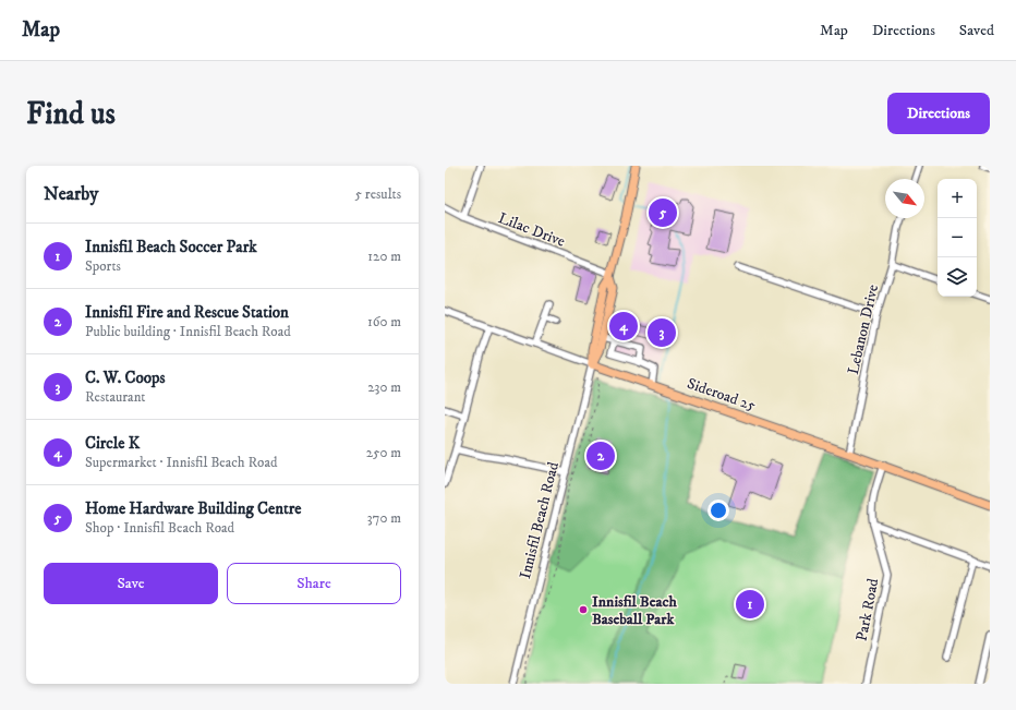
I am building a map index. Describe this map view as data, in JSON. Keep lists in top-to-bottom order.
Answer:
{
  "streets": {
    "main road": ["Sideroad 25", "Innisfil Beach Road"],
    "street": ["Lilac Drive", "Lebanon Drive", "Park Road"]
  },
  "crossings": [
    ["Lilac Drive", "Innisfil Beach Road"],
    ["Lebanon Drive", "Sideroad 25"],
    ["Sideroad 25", "Innisfil Beach Road"],
    ["Sideroad 25", "Park Road"]
  ],
  "places": ["Innisfil Beach Baseball Park"],
  "north": "bottom right",
  "page": {
    "header": "Map",
    "nav": ["Map", "Directions", "Saved"],
    "buttons": [
      "Directions",
      ["Save", "Share"]
    ],
    "title": "Find us",
    "heading": ["Nearby", "5 results"],
    "map_buttons": ["+", "−"],
    "pins": [
      "5",
      "4",
      "3",
      "2",
      "1"
    ],
    "list": [
      {
        "mark": "1",
        "name": "Innisfil Beach Soccer Park",
        "note": "Sports",
        "value": "120 m"
      },
      {
        "mark": "2",
        "name": "Innisfil Fire and Rescue Station",
        "note": "Public building · Innisfil Beach Road",
        "value": "160 m"
      },
      {
        "mark": "3",
        "name": "C. W. Coops",
        "note": "Restaurant",
        "value": "230 m"
      },
      {
        "mark": "4",
        "name": "Circle K",
        "note": "Supermarket · Innisfil Beach Road",
        "value": "250 m"
      },
      {
        "mark": "5",
        "name": "Home Hardware Building Centre",
        "note": "Shop · Innisfil Beach Road",
        "value": "370 m"
      }
    ]
  }
}
